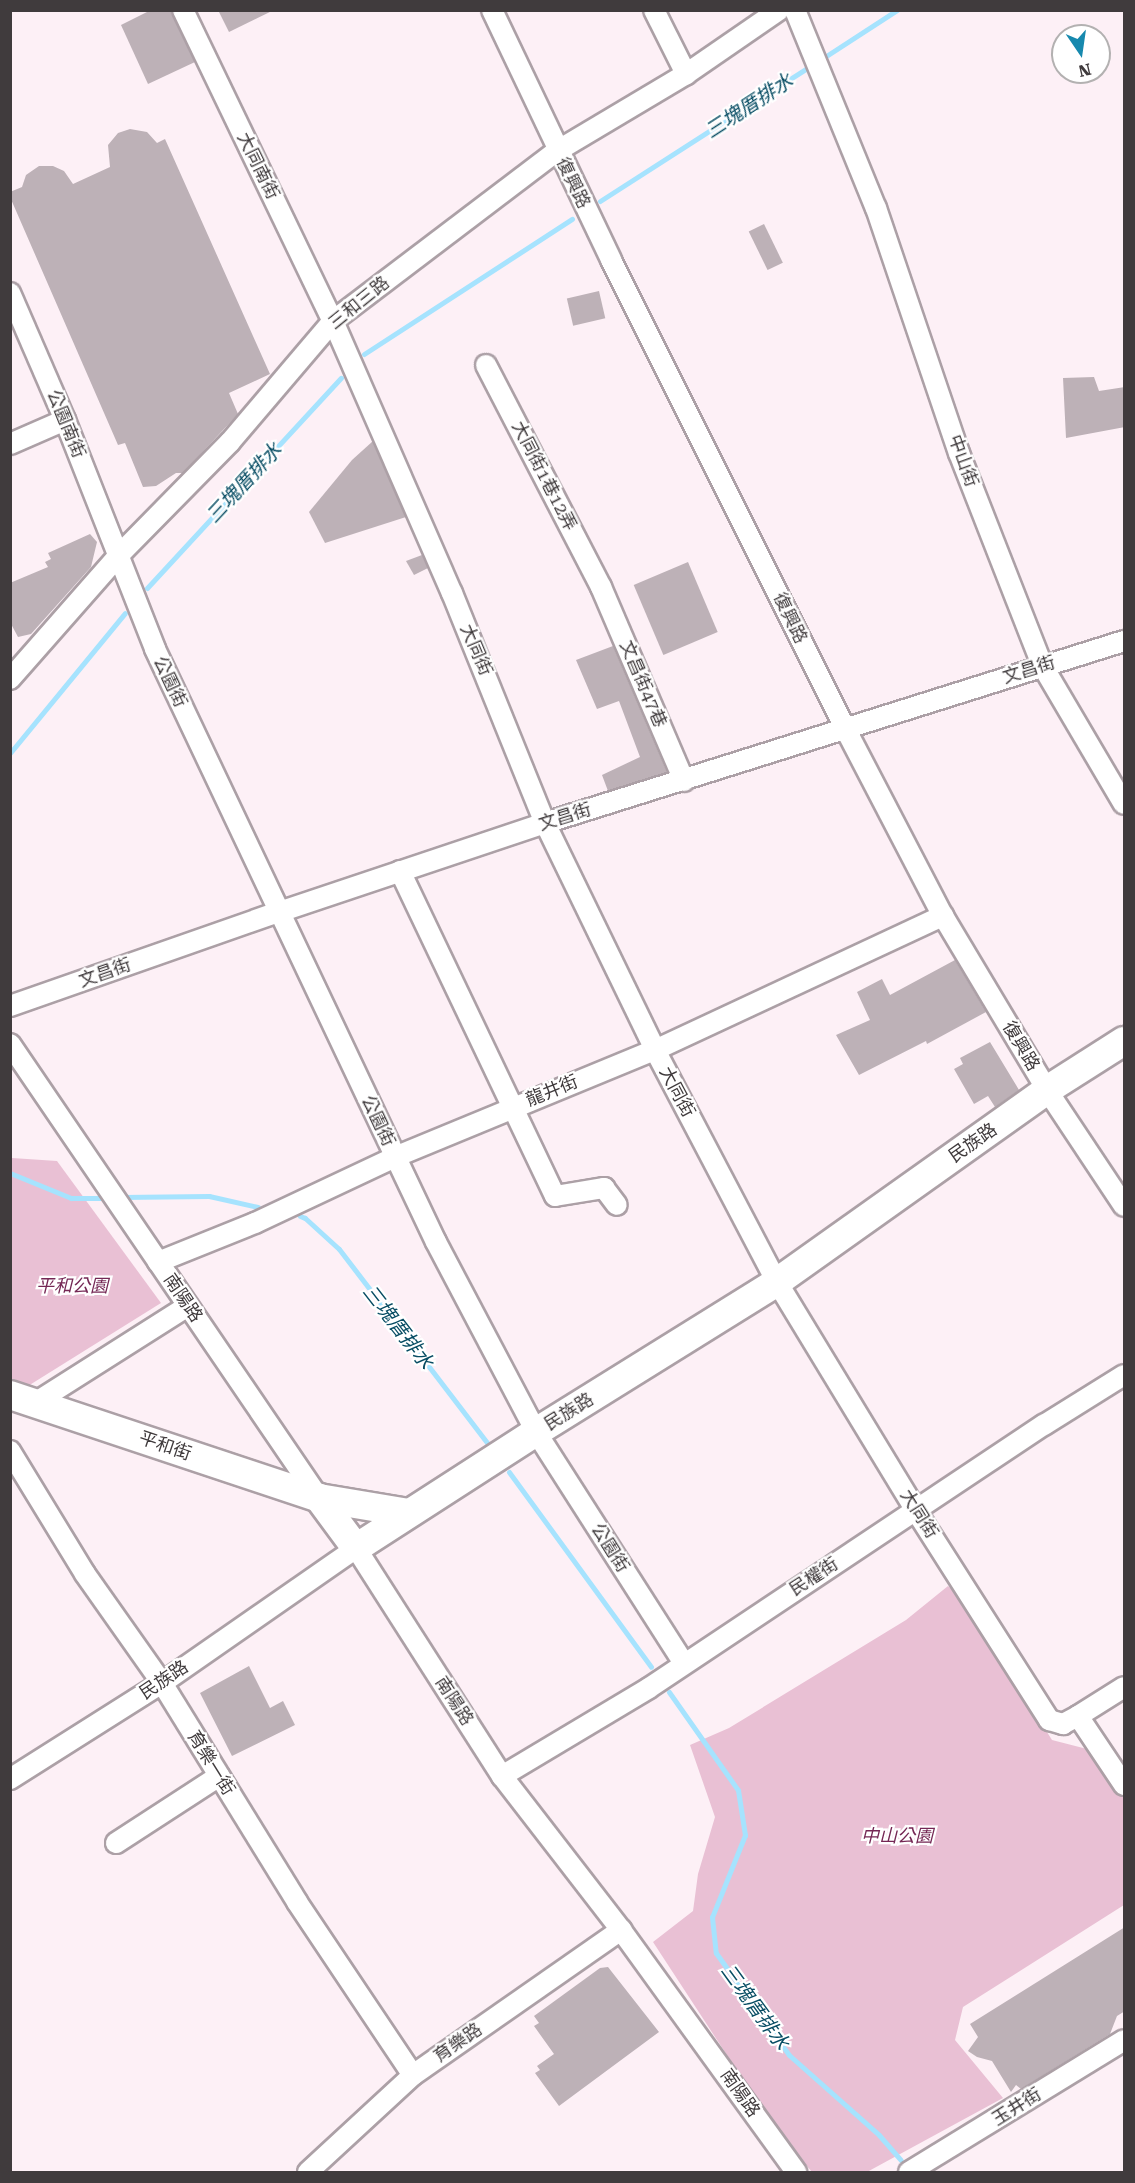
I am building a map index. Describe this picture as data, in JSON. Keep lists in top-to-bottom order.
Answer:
{
  "streets": {
    "main road": ["民族路", "南陽路", "平和街"],
    "street": [
      "大同南街",
      "復興路",
      "三和三路",
      "公園南街",
      "中山街",
      "大同街1巷12弄",
      "大同街",
      "文昌街",
      "公園街",
      "文昌街47巷",
      "龍井街",
      "民權街",
      "育樂一街",
      "育樂路",
      "玉井街"
    ]
  },
  "crossings": [
    ["大同南街", "三和三路"],
    ["大同南街", "大同街"],
    ["復興路", "三和三路"],
    ["復興路", "文昌街"],
    ["復興路", "龍井街"],
    ["復興路", "民族路"],
    ["三和三路", "公園南街"],
    ["三和三路", "大同街"],
    ["三和三路", "公園街"],
    ["公園南街", "公園街"],
    ["中山街", "文昌街"],
    ["大同街1巷12弄", "文昌街47巷"],
    ["大同街", "文昌街"],
    ["大同街", "龍井街"],
    ["大同街", "民族路"],
    ["大同街", "民權街"],
    ["文昌街", "公園街"],
    ["文昌街", "文昌街47巷"],
    ["公園街", "龍井街"],
    ["公園街", "民族路"],
    ["公園街", "民權街"],
    ["龍井街", "南陽路"],
    ["民族路", "南陽路"],
    ["民族路", "平和街"],
    ["民族路", "育樂一街"],
    ["南陽路", "平和街"],
    ["南陽路", "民權街"],
    ["南陽路", "育樂路"],
    ["育樂一街", "育樂路"]
  ],
  "water": ["三塊厝排水"],
  "parks": ["平和公園", "中山公園"],
  "north": "bottom"
}
